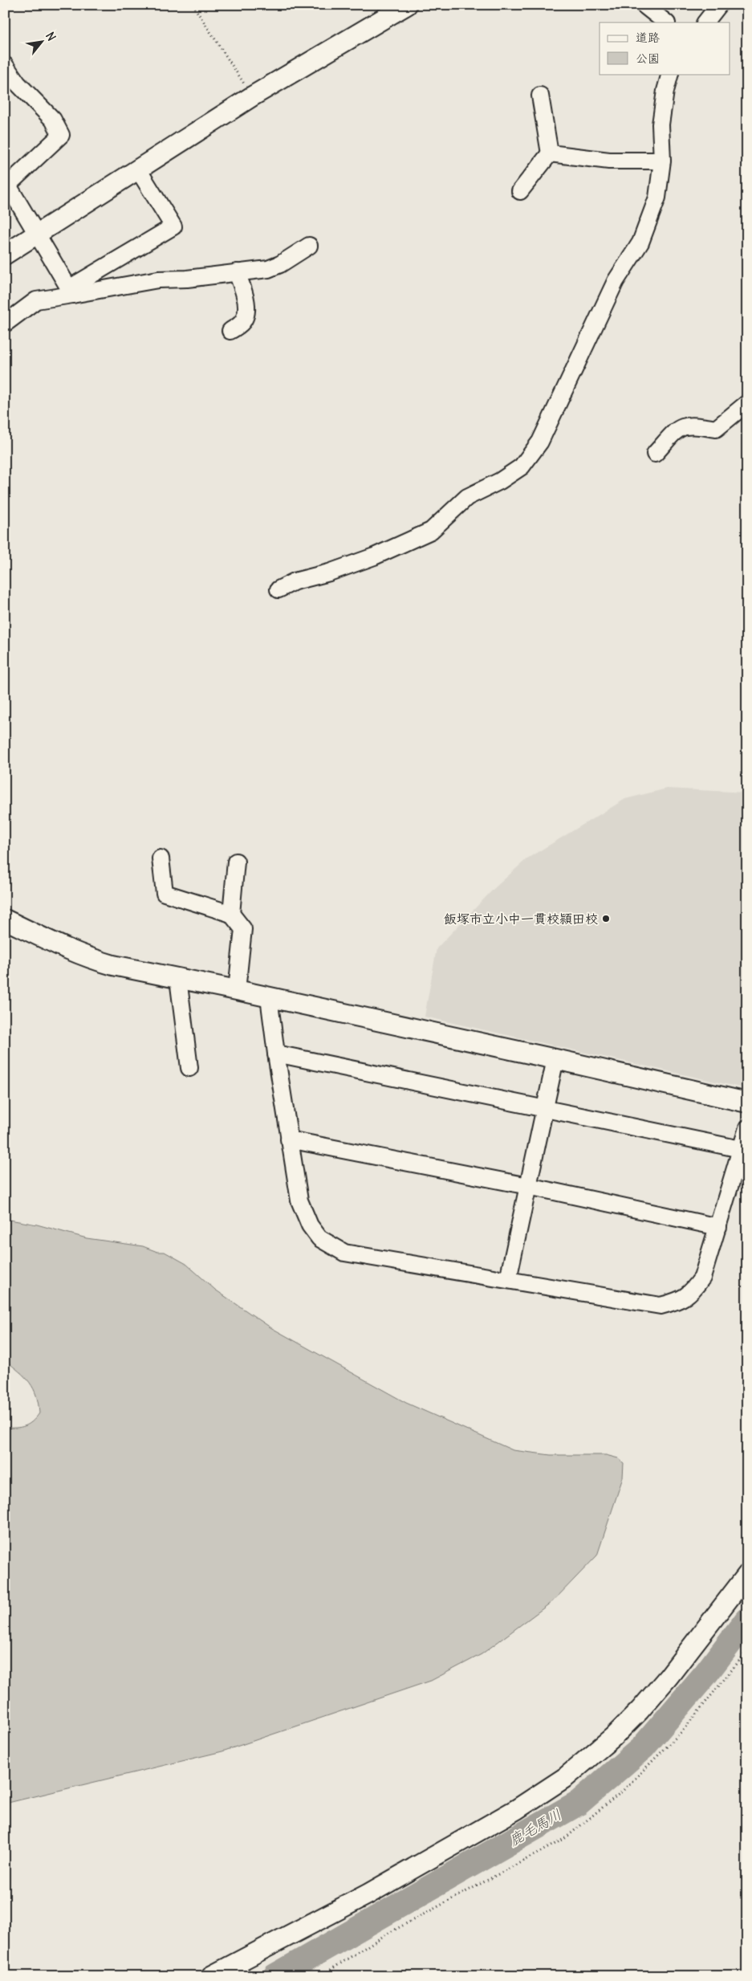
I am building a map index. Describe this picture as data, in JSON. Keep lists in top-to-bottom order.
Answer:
{
  "water": ["鹿毛馬川"],
  "places": ["飯塚市立小中一貫校頴田校"],
  "legend": ["道路", "公園"],
  "north": "top right"
}
